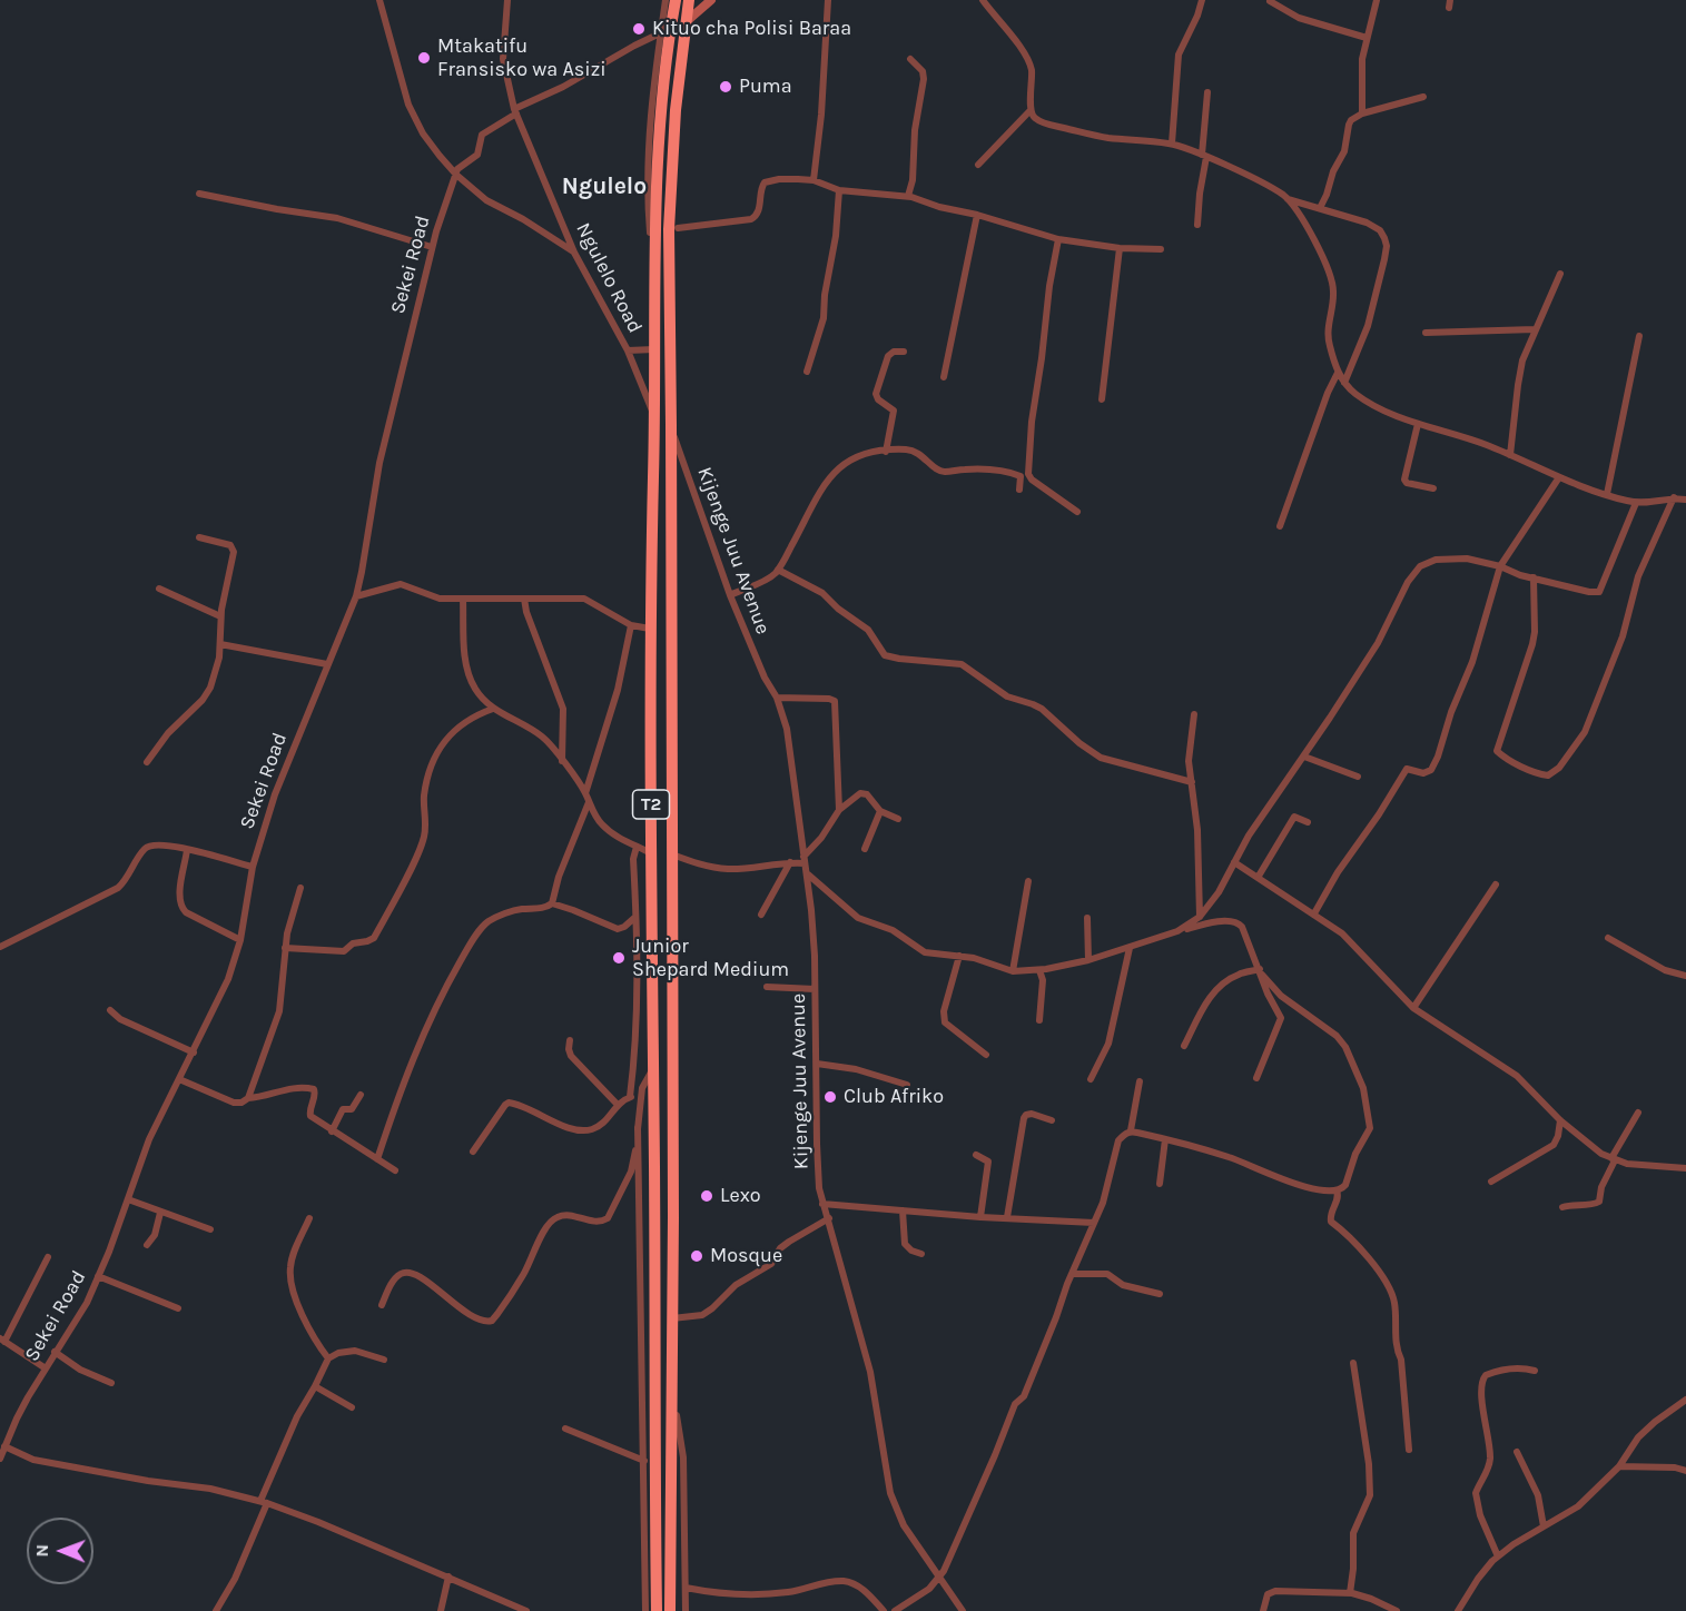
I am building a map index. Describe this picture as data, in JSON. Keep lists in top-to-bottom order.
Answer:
{
  "streets": {
    "highway": ["T2"],
    "street": ["Sekei Road", "Ngulelo Road", "Kijenge Juu Avenue"]
  },
  "crossings": [
    ["Sekei Road", "Ngulelo Road"],
    ["Sekei Road", "T2"],
    ["Ngulelo Road", "T2"],
    ["Kijenge Juu Avenue", "T2"]
  ],
  "districts": ["Ngulelo"],
  "places": [
    "Kituo cha Polisi Baraa",
    "Mtakatifu Fransisko wa Asizi",
    "Puma",
    "Junior Shepard Medium",
    "Club Afriko",
    "Lexo",
    "Mosque"
  ],
  "north": "left"
}
